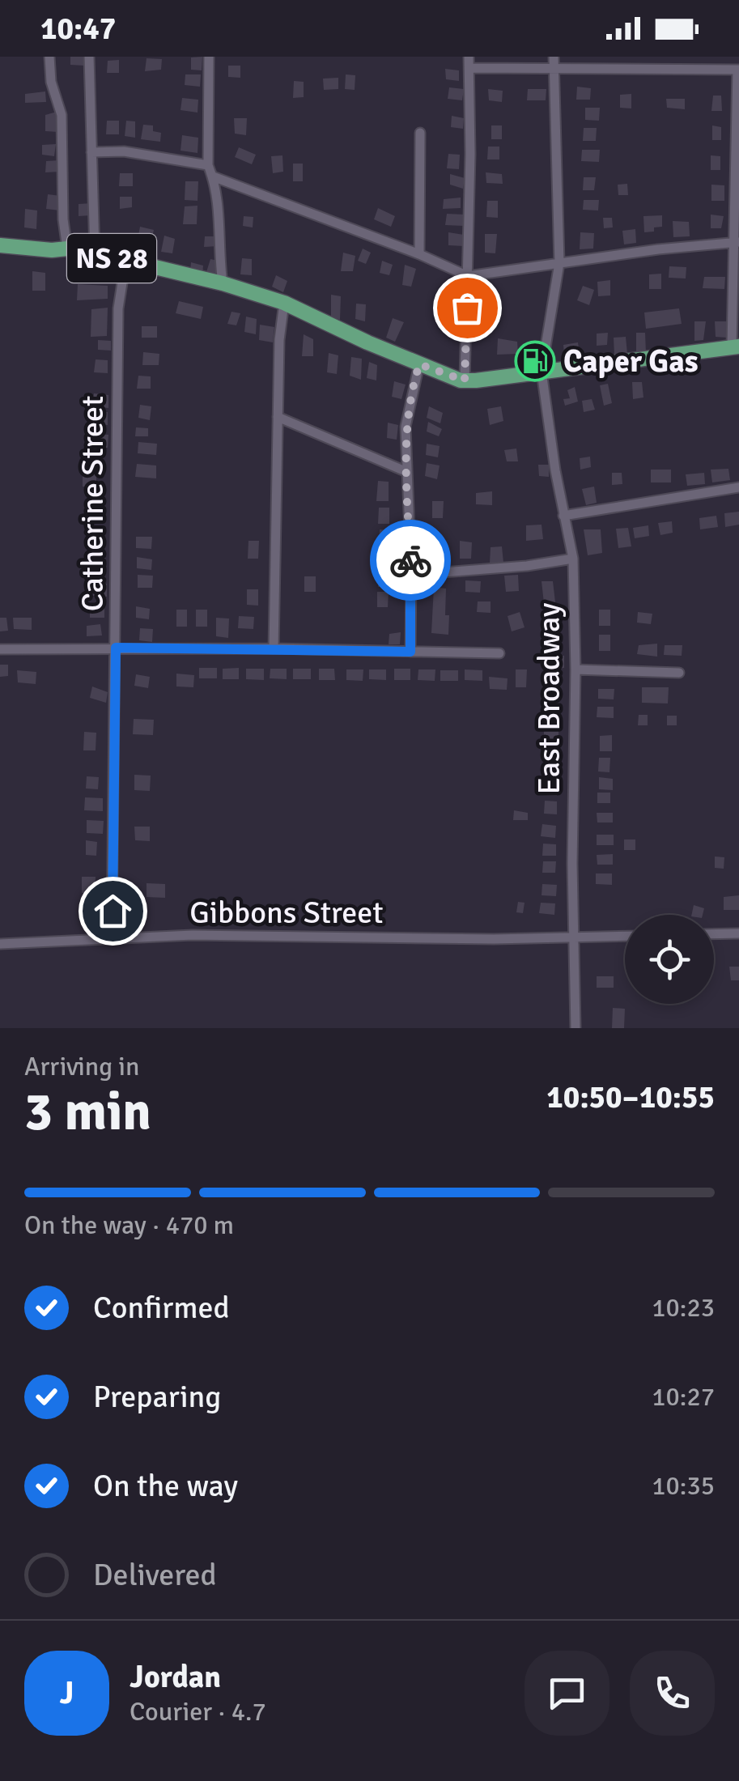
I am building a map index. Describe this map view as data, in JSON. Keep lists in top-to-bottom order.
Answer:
{
  "streets": {
    "main road": ["NS 28"],
    "street": ["Catherine Street", "East Broadway", "Gibbons Street"]
  },
  "crossings": [
    ["NS 28", "Catherine Street"],
    ["NS 28", "East Broadway"],
    ["Catherine Street", "Gibbons Street"],
    ["East Broadway", "Gibbons Street"]
  ],
  "places": {
    "fuel station": ["Caper Gas"]
  },
  "page": {
    "status": "10:47",
    "heading": ["3 min", "Arriving in", "10:50–10:55"],
    "panel": ["Jordan", "Courier · 4.7"],
    "bar": "On the way · 470 m",
    "list": [
      ["Confirmed", "10:23"],
      ["Preparing", "10:27"],
      ["On the way", "10:35"],
      "Delivered"
    ],
    "round": "J"
  }
}
